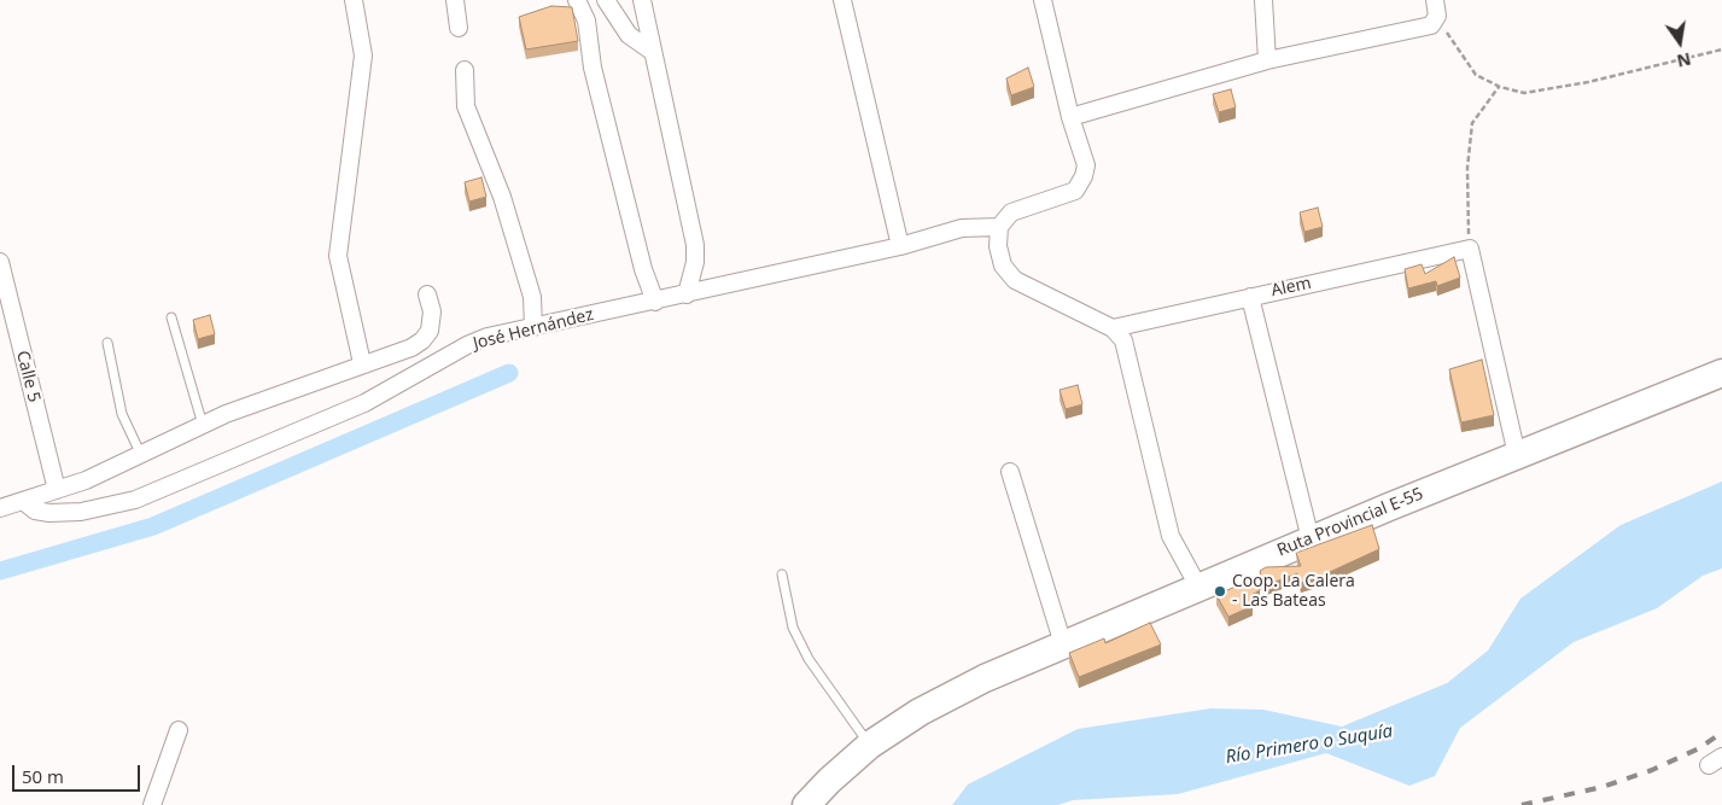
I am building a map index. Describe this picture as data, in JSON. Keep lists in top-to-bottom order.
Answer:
{
  "streets": {
    "main road": ["Ruta Provincial E-55"],
    "street": ["Alem", "José Hernández", "Calle 5"]
  },
  "water": ["Río Primero o Suquía"],
  "places": ["Coop. La Calera - Las Bateas"],
  "scale_bar": "50 m",
  "north": "bottom"
}
